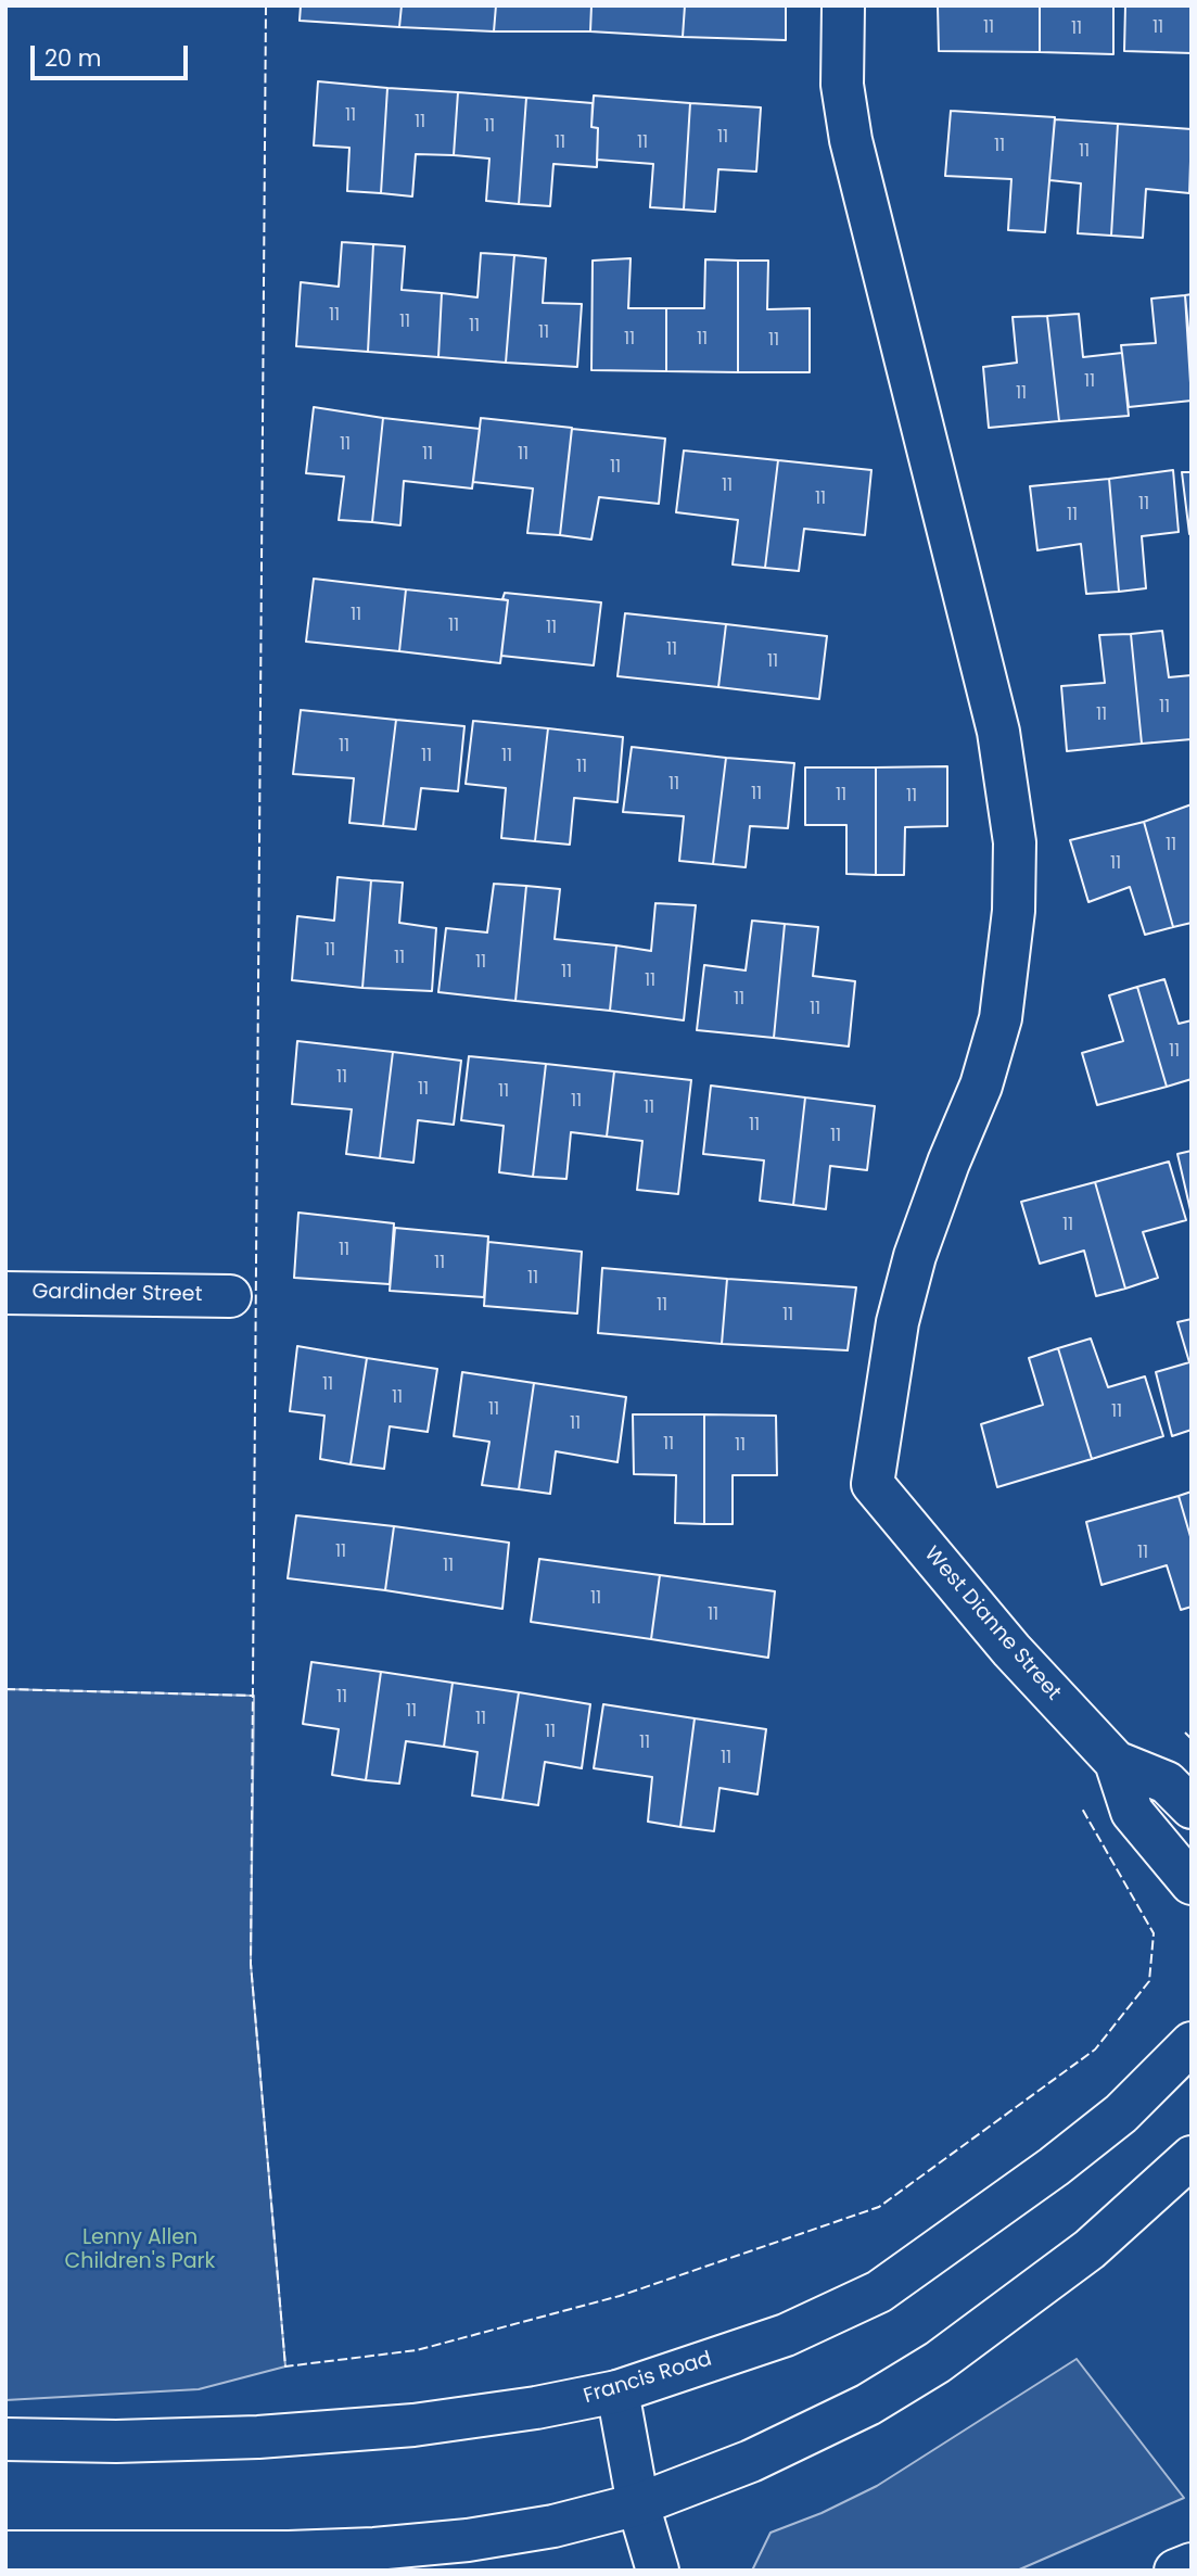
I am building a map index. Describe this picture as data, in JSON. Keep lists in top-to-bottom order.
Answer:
{
  "streets": {
    "main road": ["Gardinder Street", "West Dianne Street", "Francis Road"]
  },
  "parks": ["Lenny Allen Children's Park"],
  "house_numbers": [
    "11",
    "11",
    "11",
    "11",
    "11",
    "11",
    "11",
    "11",
    "11",
    "11",
    "11",
    "11",
    "11",
    "11",
    "11",
    "11",
    "11",
    "11",
    "11",
    "11",
    "11",
    "11",
    "11",
    "11",
    "11",
    "11",
    "11",
    "11",
    "11",
    "11",
    "11",
    "11",
    "11",
    "11",
    "11",
    "11",
    "11",
    "11",
    "11",
    "11",
    "11",
    "11",
    "11",
    "11",
    "11",
    "11",
    "11",
    "11",
    "11",
    "11",
    "11",
    "11",
    "11",
    "11",
    "11",
    "11",
    "11",
    "11",
    "11",
    "11",
    "11",
    "11",
    "11",
    "11",
    "11",
    "11",
    "11",
    "11",
    "11",
    "11",
    "11",
    "11",
    "11",
    "11",
    "11",
    "11",
    "11",
    "11",
    "11",
    "11",
    "11",
    "11",
    "11",
    "11"
  ],
  "scale_bar": "20 m"
}
